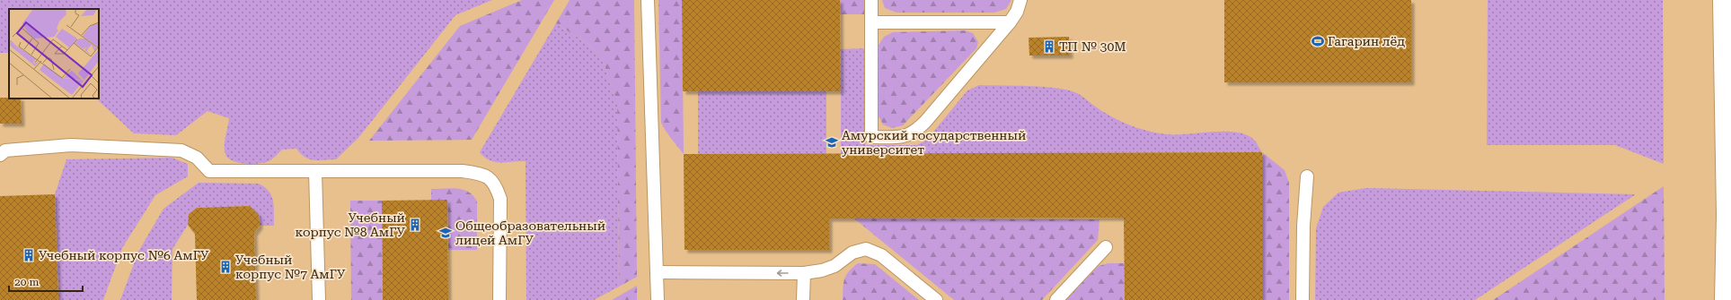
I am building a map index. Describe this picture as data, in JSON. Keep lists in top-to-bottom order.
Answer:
{
  "places": {
    "sports": ["Гагарин лёд"],
    "building": [
      "ТП № 30М",
      "Учебный корпус №8 АмГУ",
      "Учебный корпус №6 АмГУ",
      "Учебный корпус №7 АмГУ"
    ],
    "school or university": ["Амурский государственный университет", "Общеобразовательный лицей АмГУ"]
  },
  "scale_bar": "20 m"
}
